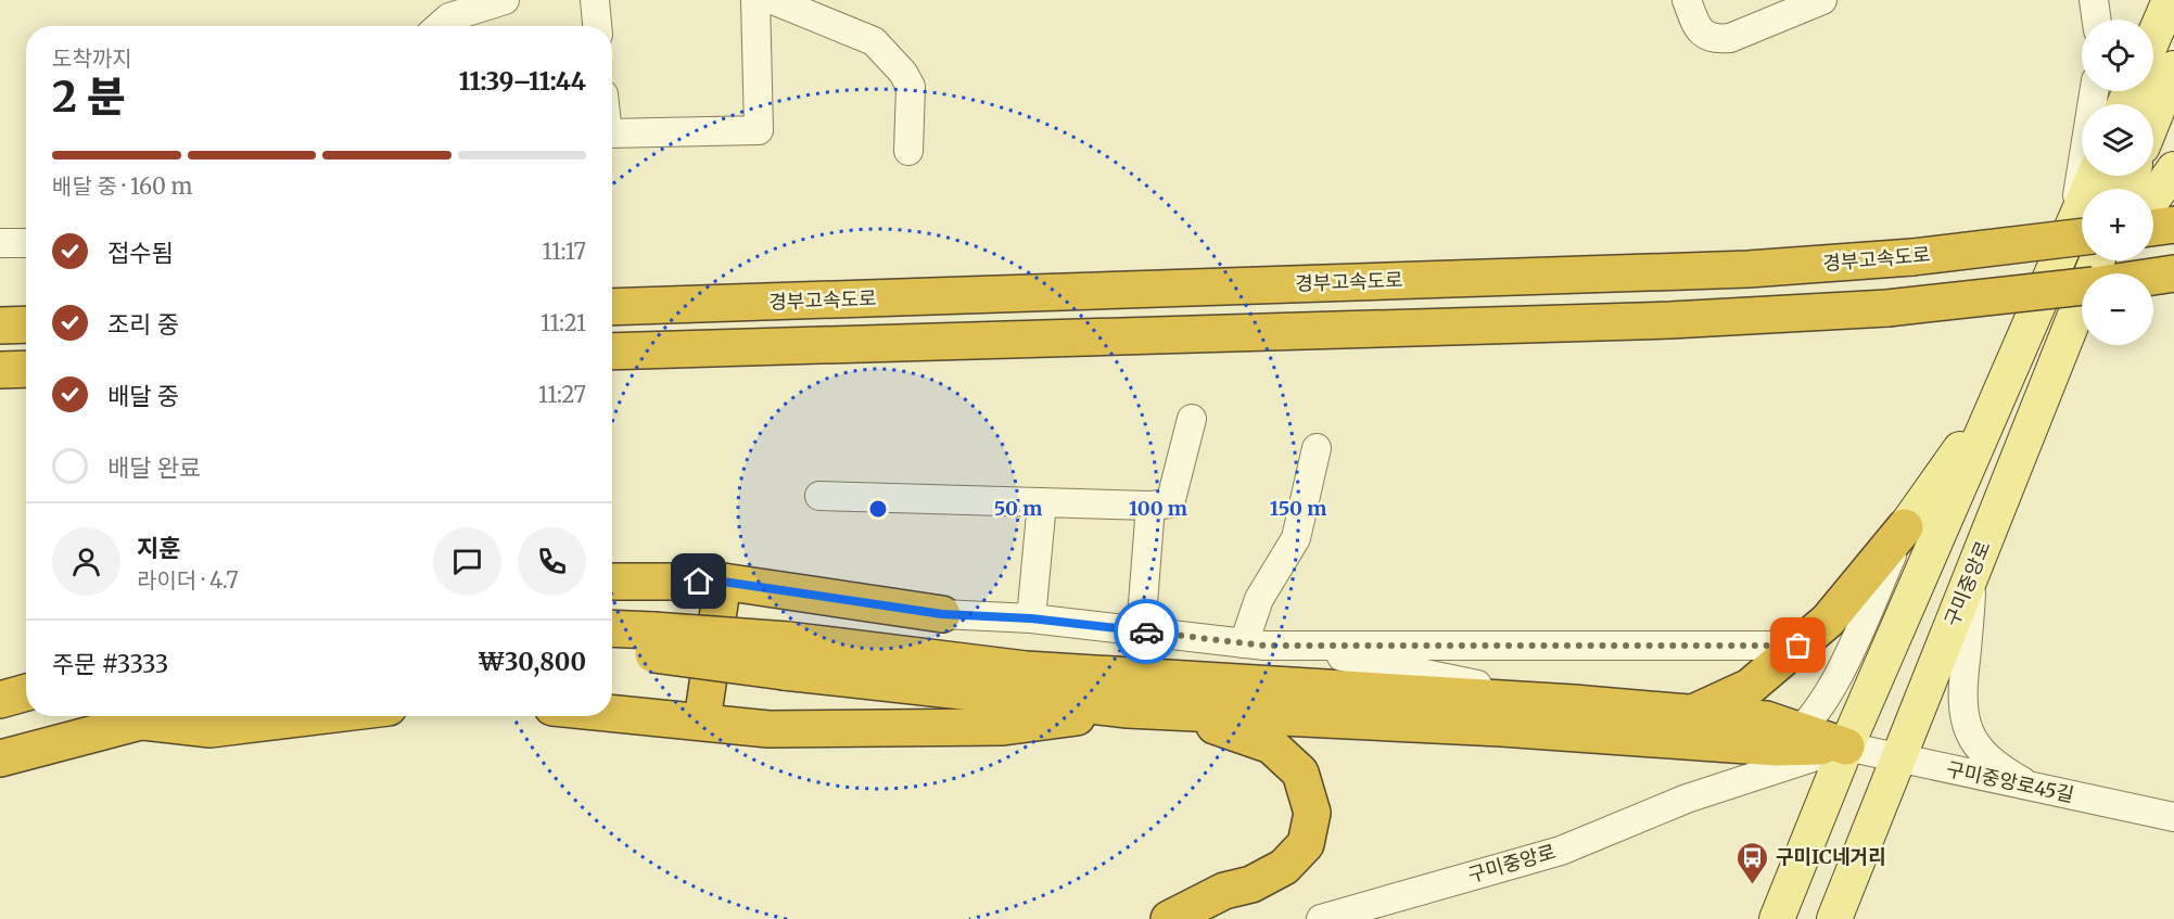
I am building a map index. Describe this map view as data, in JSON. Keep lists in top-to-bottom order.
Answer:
{
  "streets": {
    "highway": ["경부고속도로"],
    "main road": ["구미중앙로"],
    "street": ["구미중앙로45길"]
  },
  "crossings": [
    ["구미중앙로", "구미중앙로45길"]
  ],
  "places": {
    "bus stop": ["구미IC네거리"]
  },
  "page": {
    "map_buttons": ["+", "−"],
    "heading": ["2 분", "도착까지", "11:39–11:44"],
    "panel": [
      "지훈",
      "라이더 · 4.7",
      "주문 #3333",
      "₩30,800"
    ],
    "bar": "배달 중 · 160 m",
    "list": [
      ["접수됨", "11:17"],
      ["조리 중", "11:21"],
      ["배달 중", "11:27"],
      "배달 완료"
    ]
  },
  "rings": ["50 m", "100 m", "150 m"]
}
